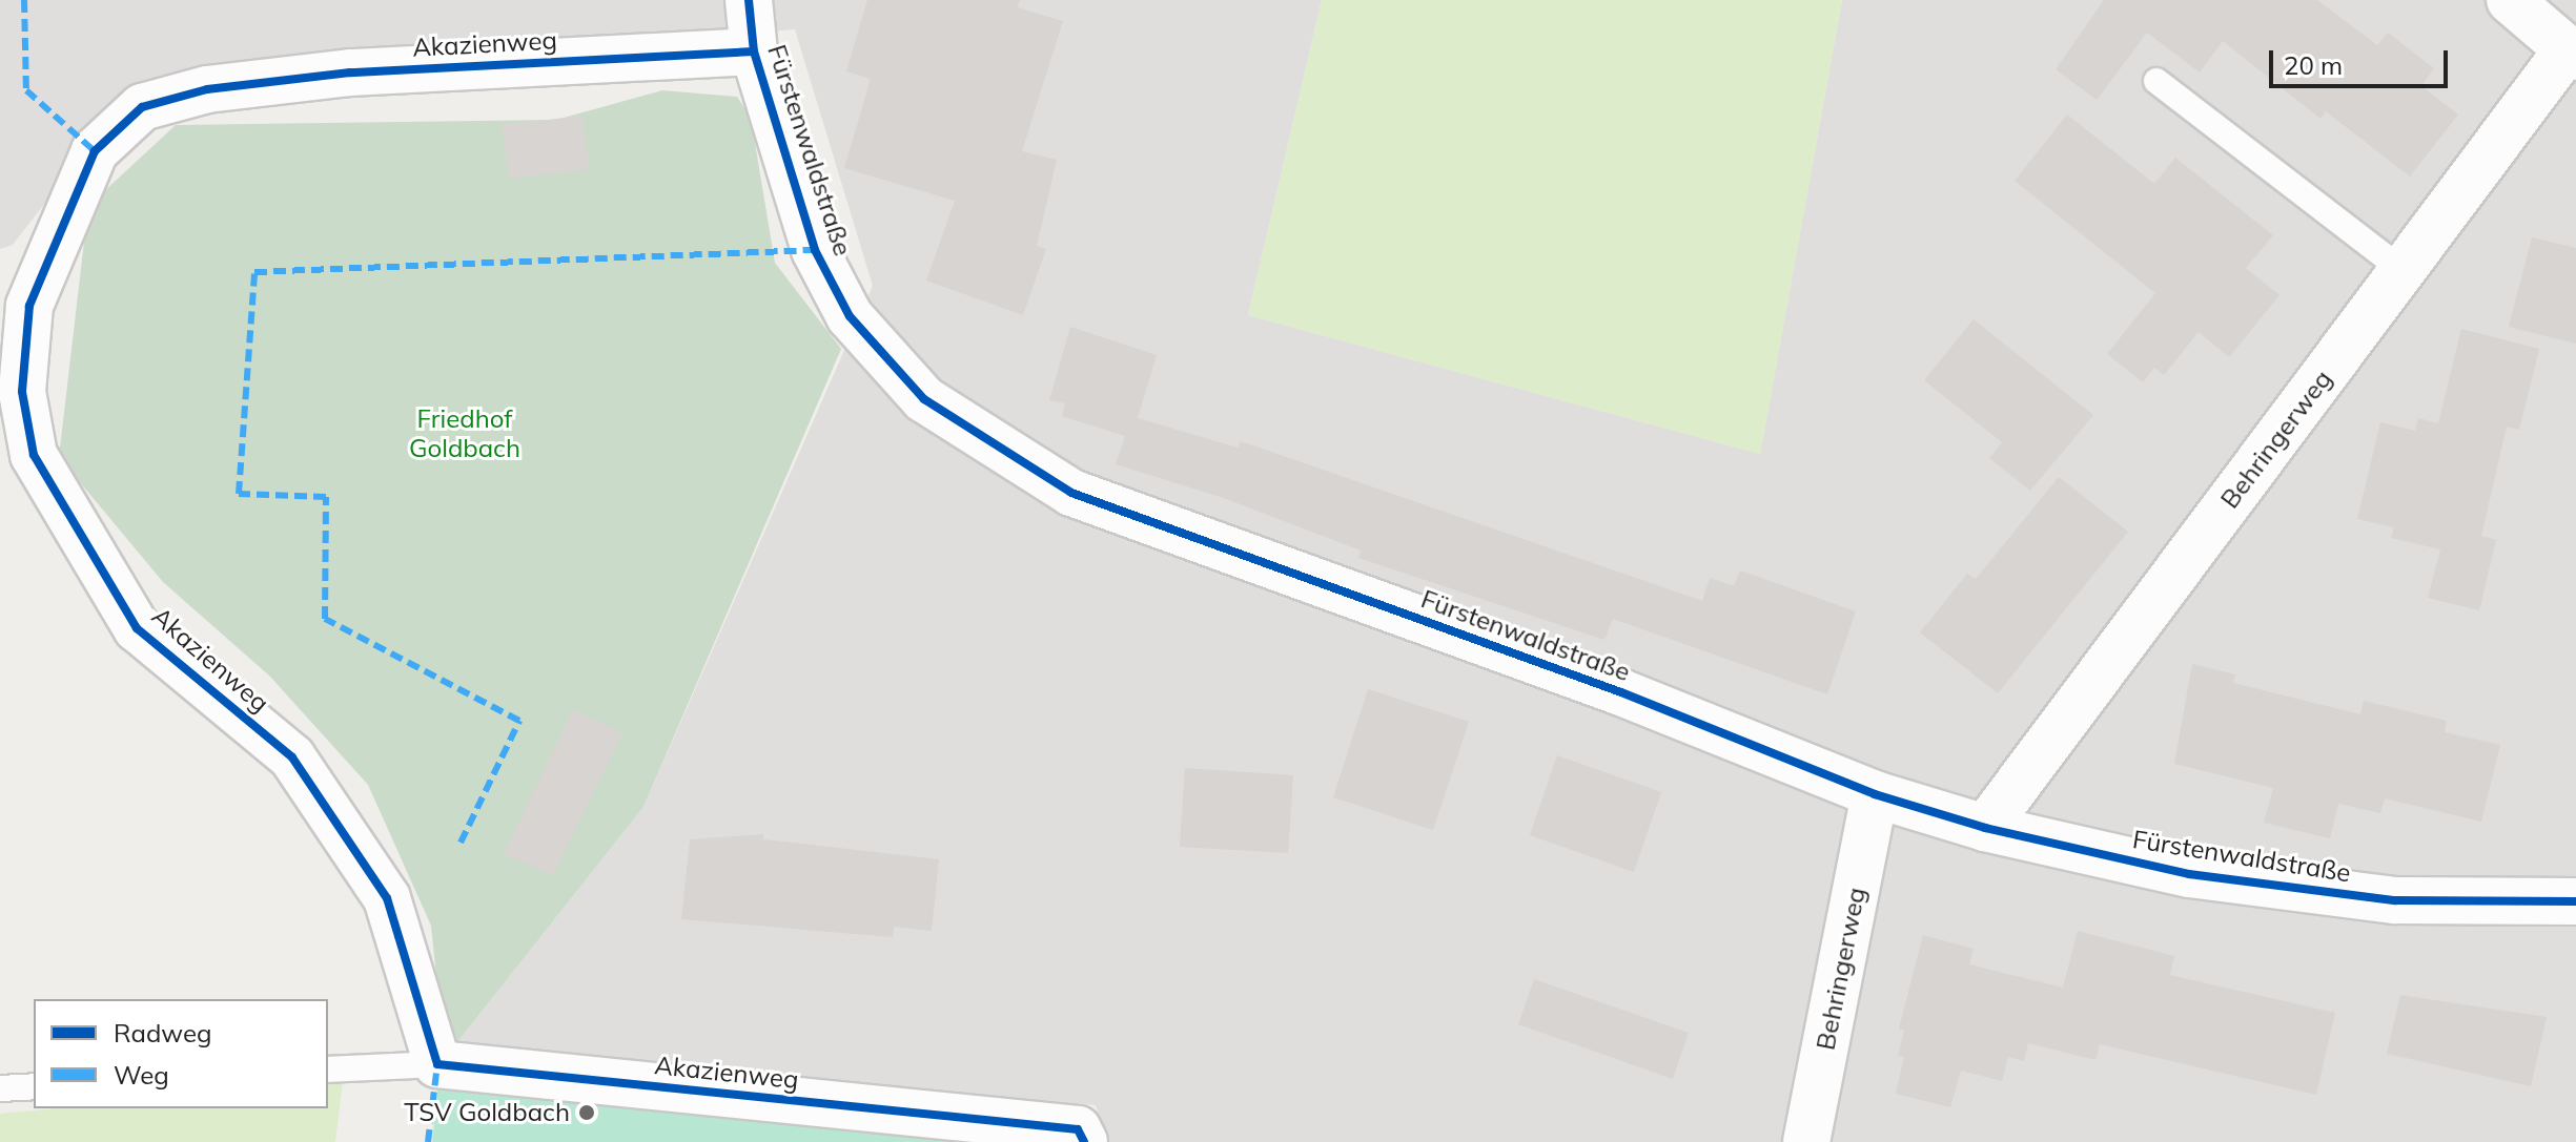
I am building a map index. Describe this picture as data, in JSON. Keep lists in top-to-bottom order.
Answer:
{
  "streets": {
    "street": ["Akazienweg", "Fürstenwaldstraße", "Behringerweg"]
  },
  "crossings": [
    ["Akazienweg", "Fürstenwaldstraße"],
    ["Fürstenwaldstraße", "Behringerweg"]
  ],
  "parks": ["Friedhof Goldbach"],
  "places": ["TSV Goldbach"],
  "legend": ["Radweg", "Weg"],
  "scale_bar": "20 m"
}
